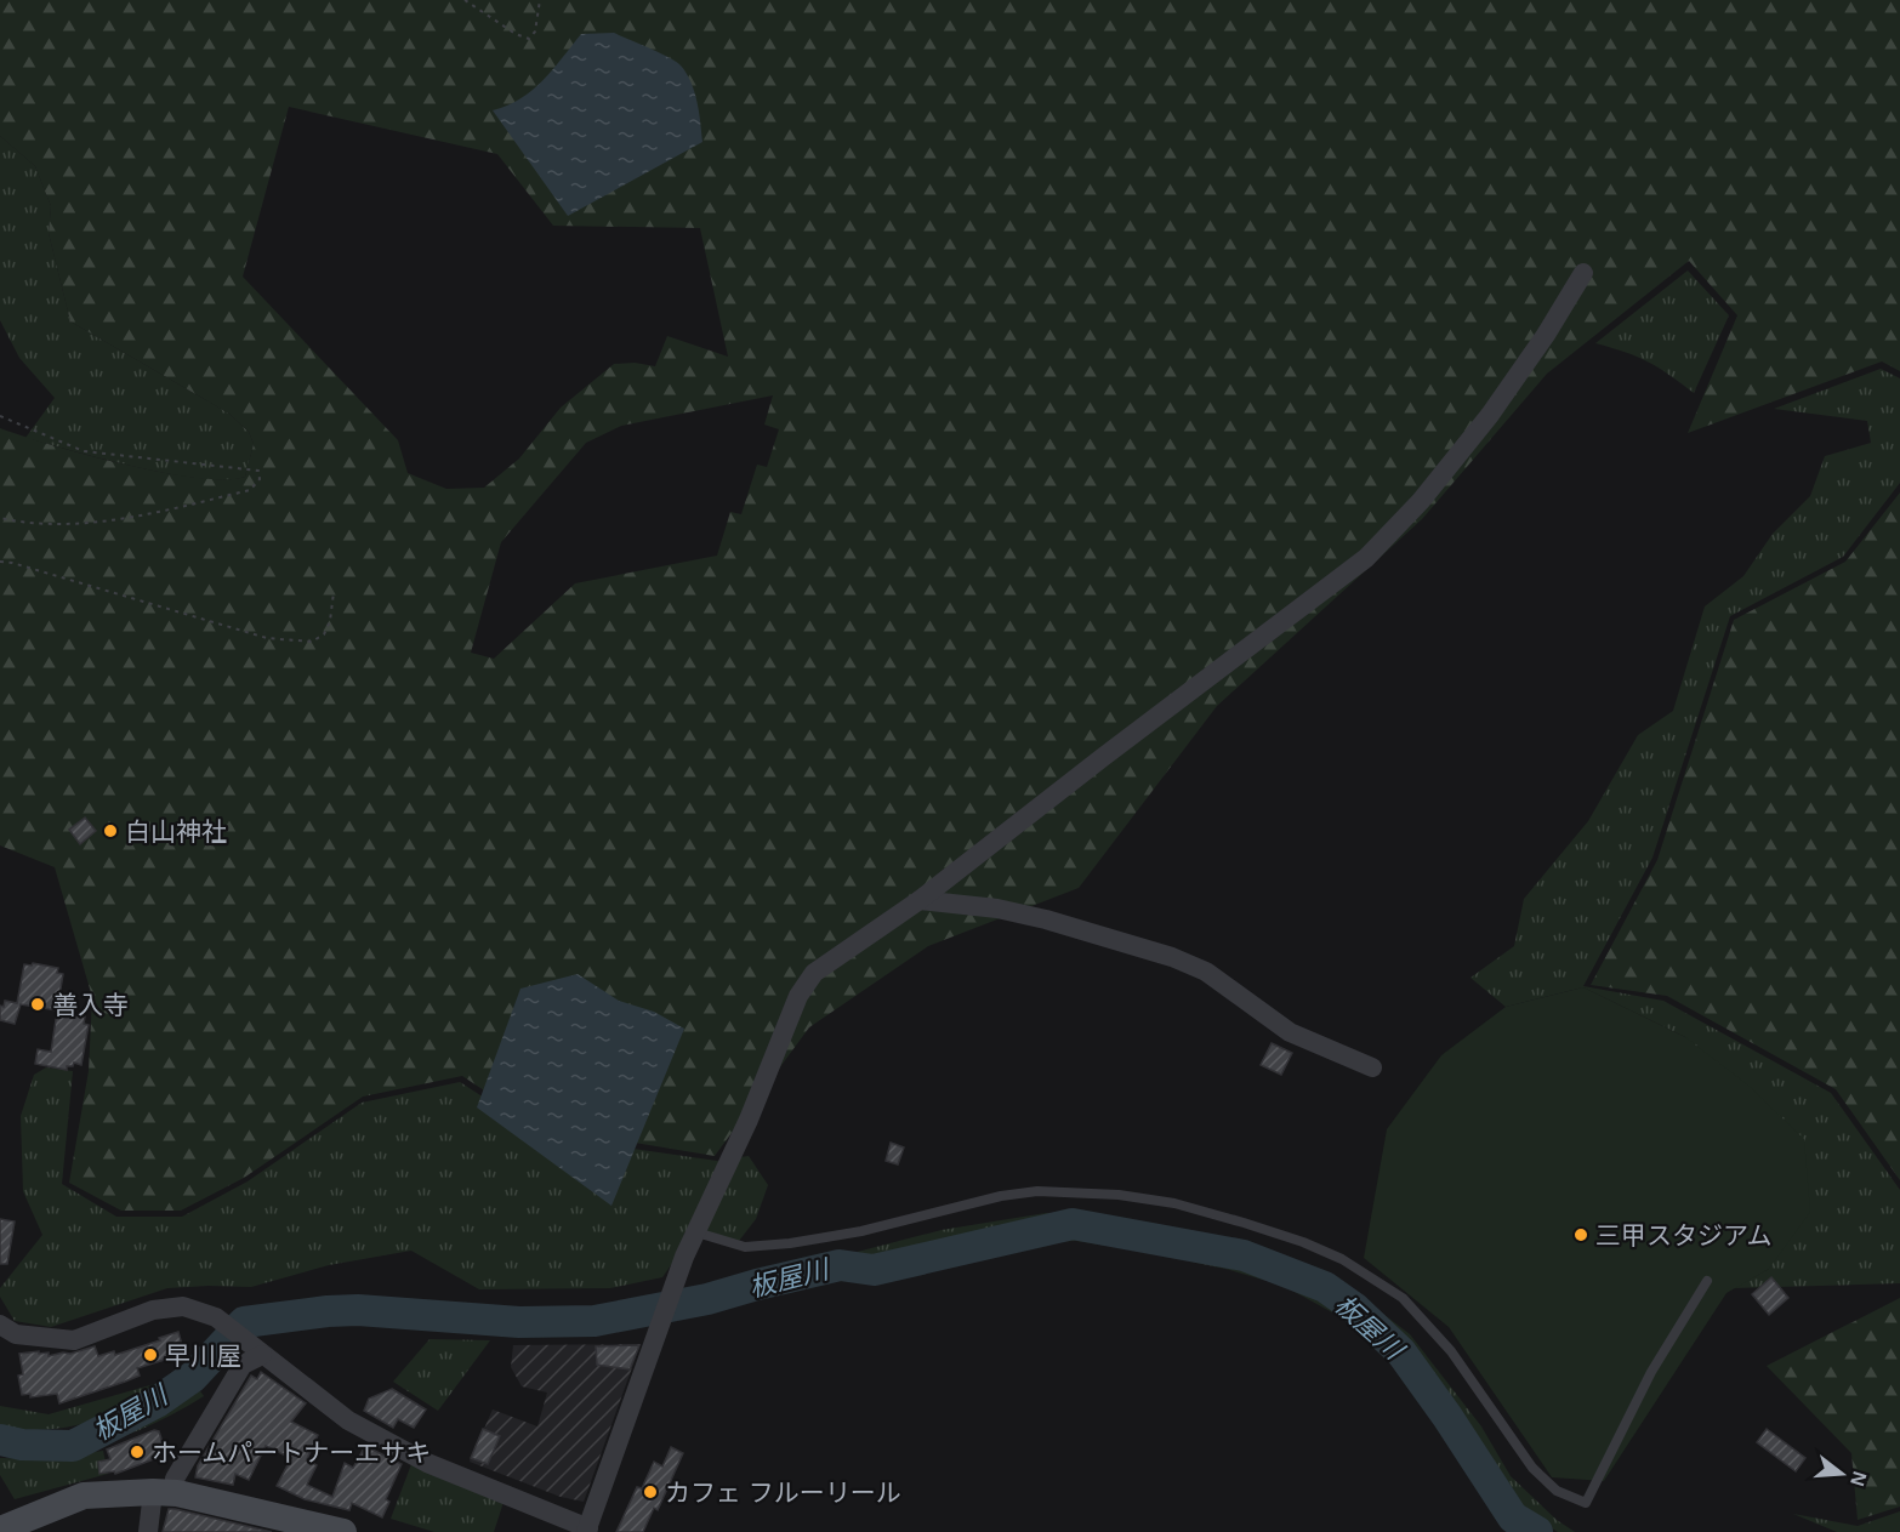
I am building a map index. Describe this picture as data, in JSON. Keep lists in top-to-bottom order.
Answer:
{
  "water": ["板屋川"],
  "places": [
    "白山神社",
    "善入寺",
    "三甲スタジアム",
    "早川屋",
    "ホームパートナーエサキ",
    "カフェ フルーリール"
  ],
  "north": "right"
}
